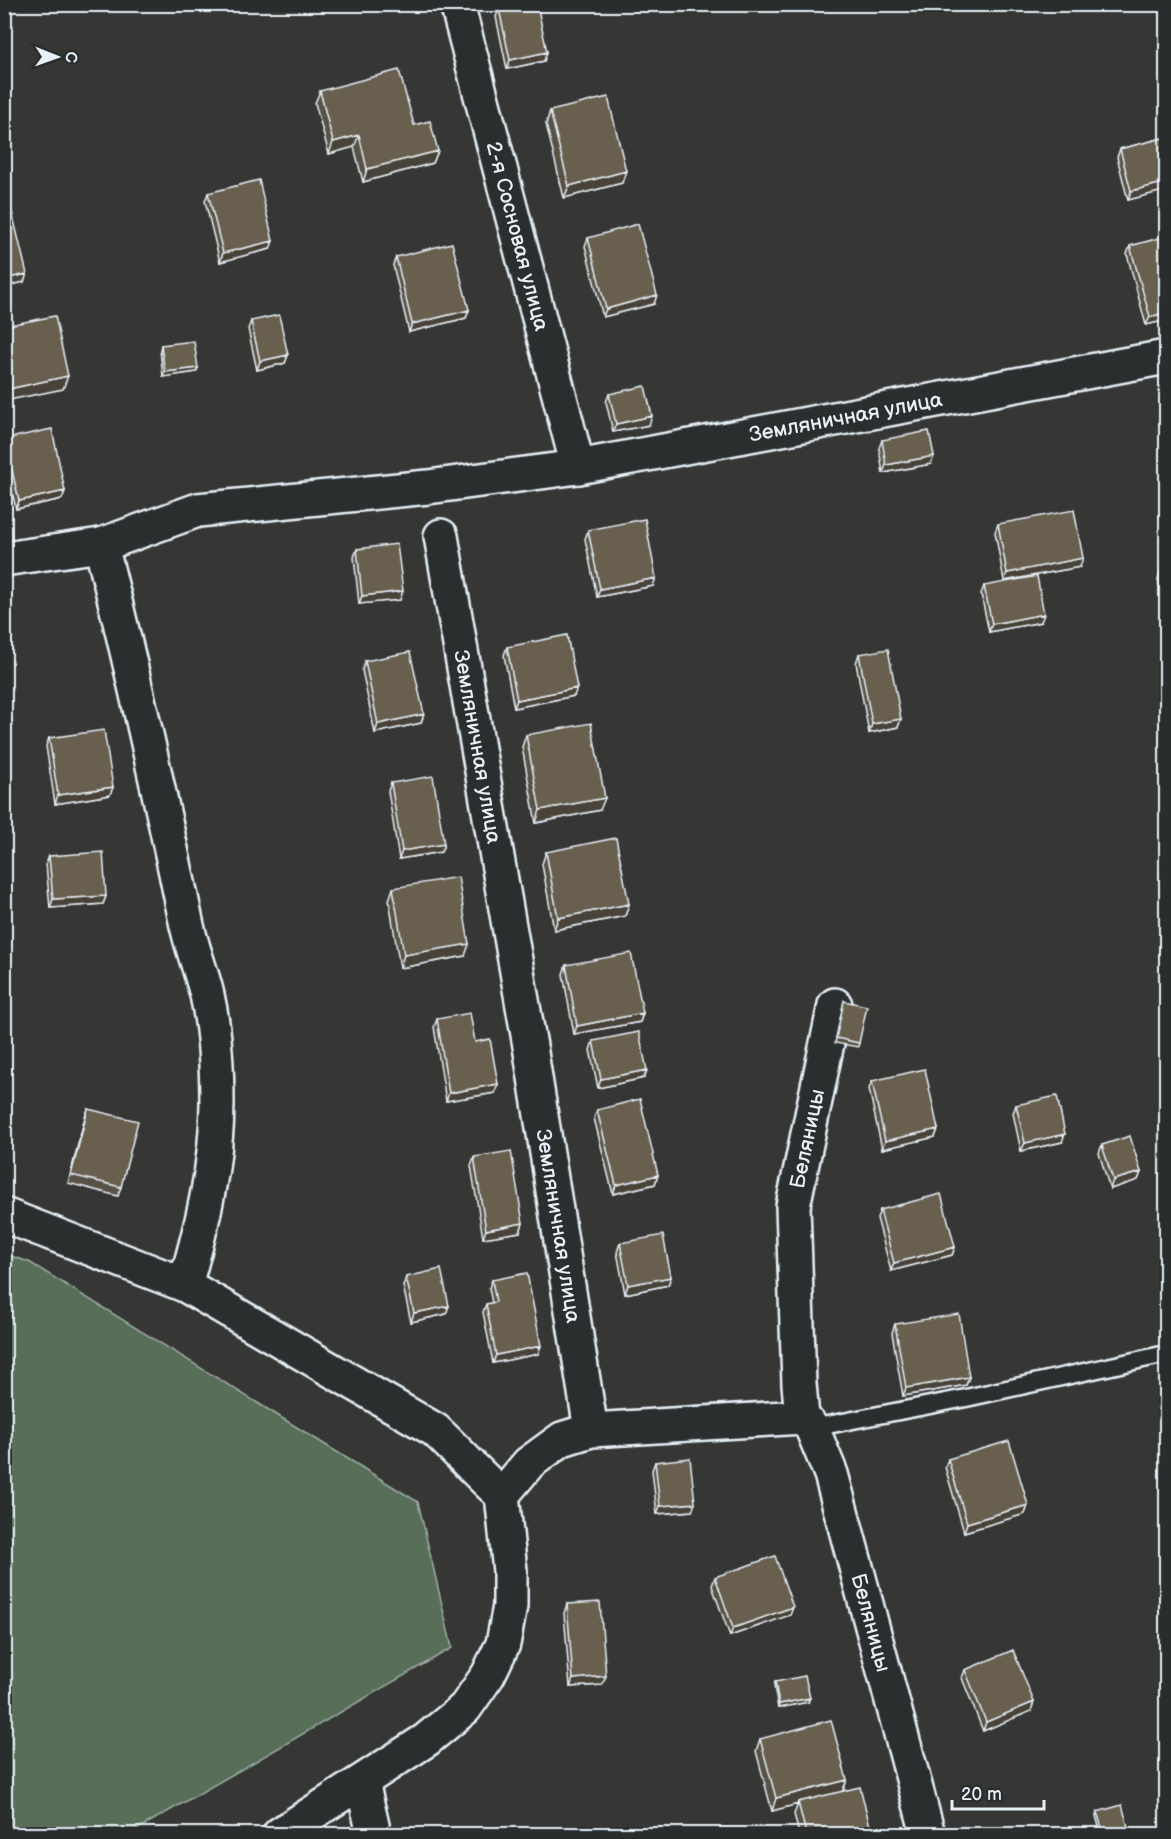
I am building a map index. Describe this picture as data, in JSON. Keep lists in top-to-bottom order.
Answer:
{
  "streets": {
    "street": ["2-я Сосновая улица", "Земляничная улица", "Беляницы"]
  },
  "crossings": [
    ["2-я Сосновая улица", "Земляничная улица"]
  ],
  "scale_bar": "20 m",
  "north": "right"
}
